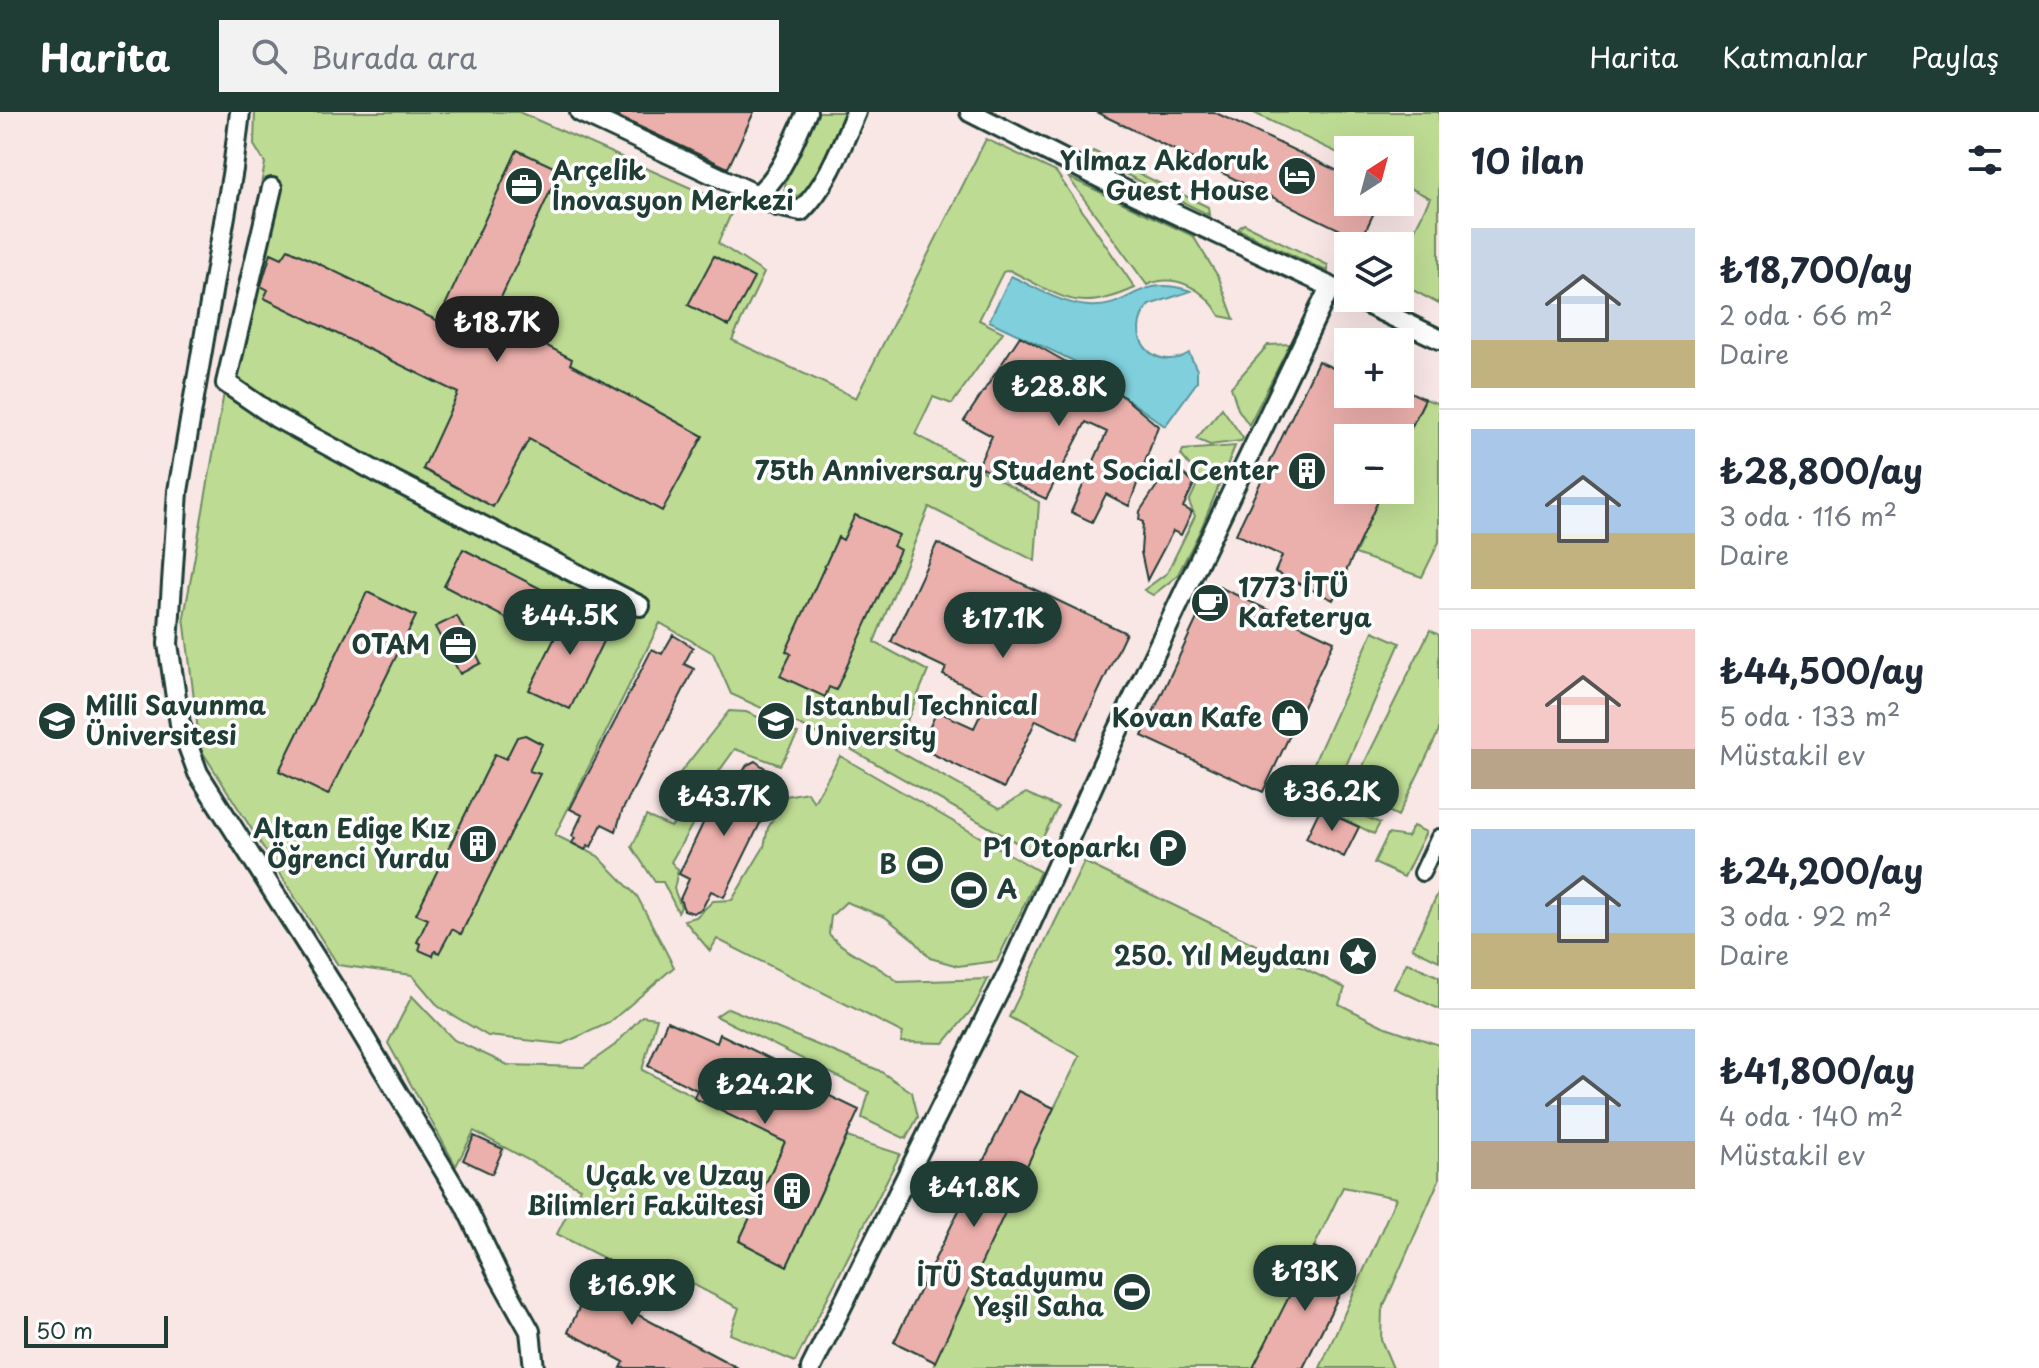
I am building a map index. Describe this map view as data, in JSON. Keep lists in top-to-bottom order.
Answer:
{
  "places": {
    "hotel": ["Yılmaz Akdoruk Guest House"],
    "office": ["Arçelik İnovasyon Merkezi", "OTAM"],
    "building": ["75th Anniversary Student Social Center", "Altan Edige Kız Öğrenci Yurdu", "Uçak ve Uzay Bilimleri Fakültesi"],
    "cafe": ["1773 İTÜ Kafeterya"],
    "shop": ["Kovan Kafe"],
    "school or university": ["Milli Savunma Üniversitesi", "Istanbul Technical University"],
    "parking": ["P1 Otoparkı"],
    "sports": ["B", "A", "İTÜ Stadyumu Yeşil Saha"],
    "place": ["250. Yıl Meydanı"]
  },
  "scale_bar": "50 m",
  "north": "top right",
  "page": {
    "header": "Harita",
    "search": "Burada ara",
    "nav": ["Harita", "Katmanlar", "Paylaş"],
    "heading": "10 ilan",
    "map_buttons": ["+", "−"],
    "list": [
      {
        "name": "₺18,700/ay",
        "note": "2 oda · 66 m² · Daire"
      },
      {
        "name": "₺28,800/ay",
        "note": "3 oda · 116 m² · Daire"
      },
      {
        "name": "₺44,500/ay",
        "note": "5 oda · 133 m² · Müstakil ev"
      },
      {
        "name": "₺24,200/ay",
        "note": "3 oda · 92 m² · Daire"
      },
      {
        "name": "₺41,800/ay",
        "note": "4 oda · 140 m² · Müstakil ev"
      }
    ],
    "price": [
      "₺18.7K",
      "₺28.8K",
      "₺44.5K",
      "₺17.1K",
      "₺36.2K",
      "₺43.7K",
      "₺24.2K",
      "₺41.8K",
      "₺13K",
      "₺16.9K"
    ],
    "scale": "50 m"
  }
}
